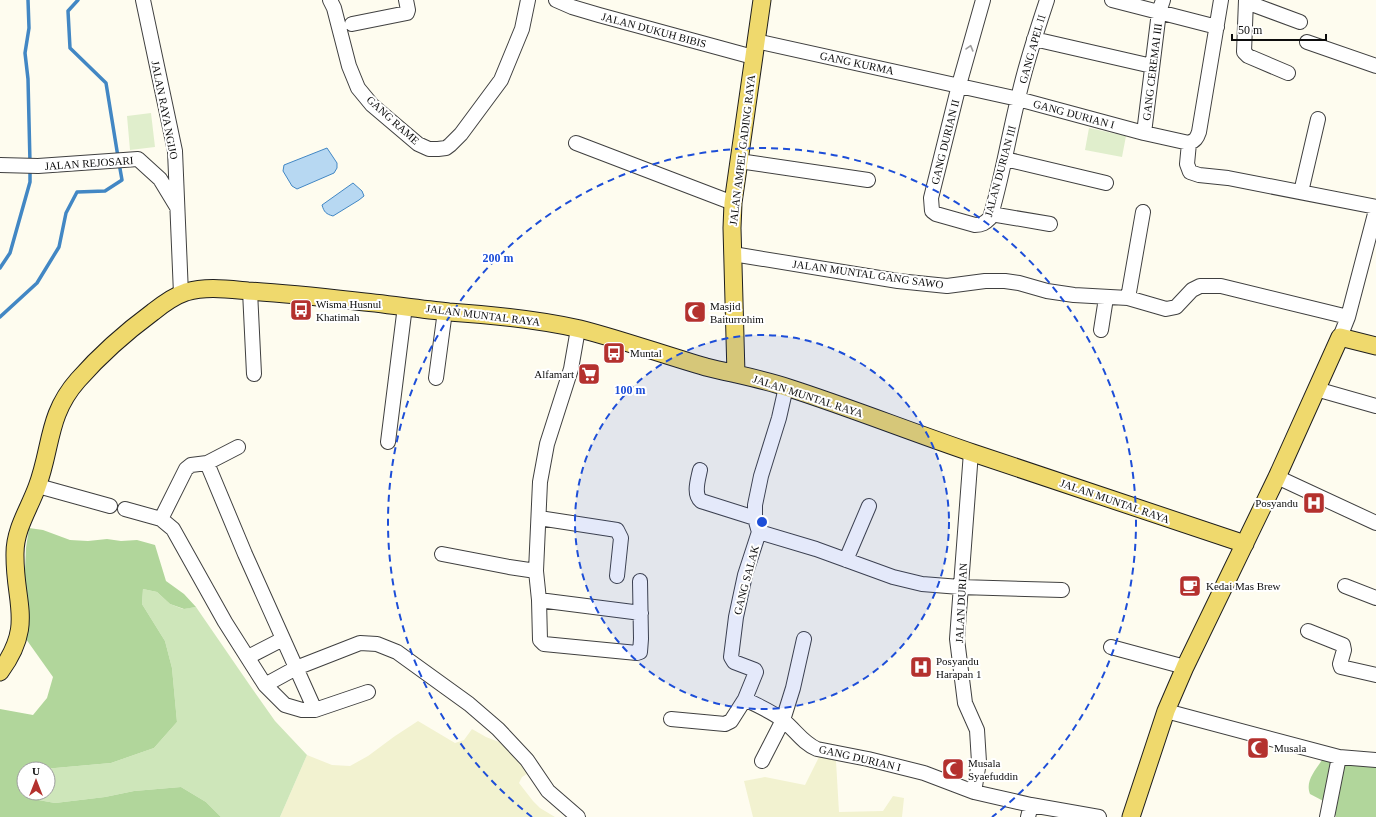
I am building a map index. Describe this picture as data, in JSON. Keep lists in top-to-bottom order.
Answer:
{
  "streets": {
    "main road": ["JALAN AMPEL GADING RAYA", "JALAN MUNTAL RAYA"],
    "street": [
      "JALAN DUKUH BIBIS",
      "GANG APEL II",
      "GANG KURMA",
      "GANG CEREMAI III",
      "JALAN RAYA NGIJO",
      "GANG DURIAN I",
      "GANG RAME",
      "GANG DURIAN II",
      "JALAN REJOSARI",
      "JALAN DURIAN III",
      "JALAN MUNTAL GANG SAWO",
      "GANG SALAK",
      "JALAN DURIAN"
    ]
  },
  "crossings": [
    ["JALAN DUKUH BIBIS", "GANG KURMA"],
    ["JALAN DUKUH BIBIS", "JALAN AMPEL GADING RAYA"],
    ["GANG APEL II", "GANG DURIAN I"],
    ["GANG APEL II", "JALAN DURIAN III"],
    ["GANG KURMA", "GANG DURIAN I"],
    ["GANG KURMA", "GANG DURIAN II"],
    ["GANG KURMA", "JALAN AMPEL GADING RAYA"],
    ["GANG CEREMAI III", "GANG DURIAN I"],
    ["JALAN RAYA NGIJO", "JALAN REJOSARI"],
    ["JALAN RAYA NGIJO", "JALAN MUNTAL RAYA"],
    ["GANG DURIAN I", "GANG DURIAN II"],
    ["GANG DURIAN I", "JALAN DURIAN III"],
    ["GANG DURIAN I", "GANG SALAK"],
    ["GANG DURIAN I", "JALAN DURIAN"],
    ["GANG DURIAN II", "JALAN DURIAN III"],
    ["JALAN AMPEL GADING RAYA", "JALAN MUNTAL GANG SAWO"],
    ["JALAN AMPEL GADING RAYA", "JALAN MUNTAL RAYA"],
    ["JALAN MUNTAL RAYA", "GANG SALAK"],
    ["JALAN MUNTAL RAYA", "JALAN DURIAN"]
  ],
  "one_way": ["GANG DURIAN II"],
  "places": {
    "bus stop": ["Wisma Husnul Khatimah", "Muntal"],
    "mosque": ["Masjid Baiturrohim", "Musala", "Musala Syaefuddin"],
    "supermarket": ["Alfamart"],
    "hospital": ["Posyandu", "Posyandu Harapan 1"],
    "cafe": ["Kedai Mas Brew"]
  },
  "scale_bar": "50 m",
  "north": "top",
  "rings": ["200 m", "100 m"]
}
